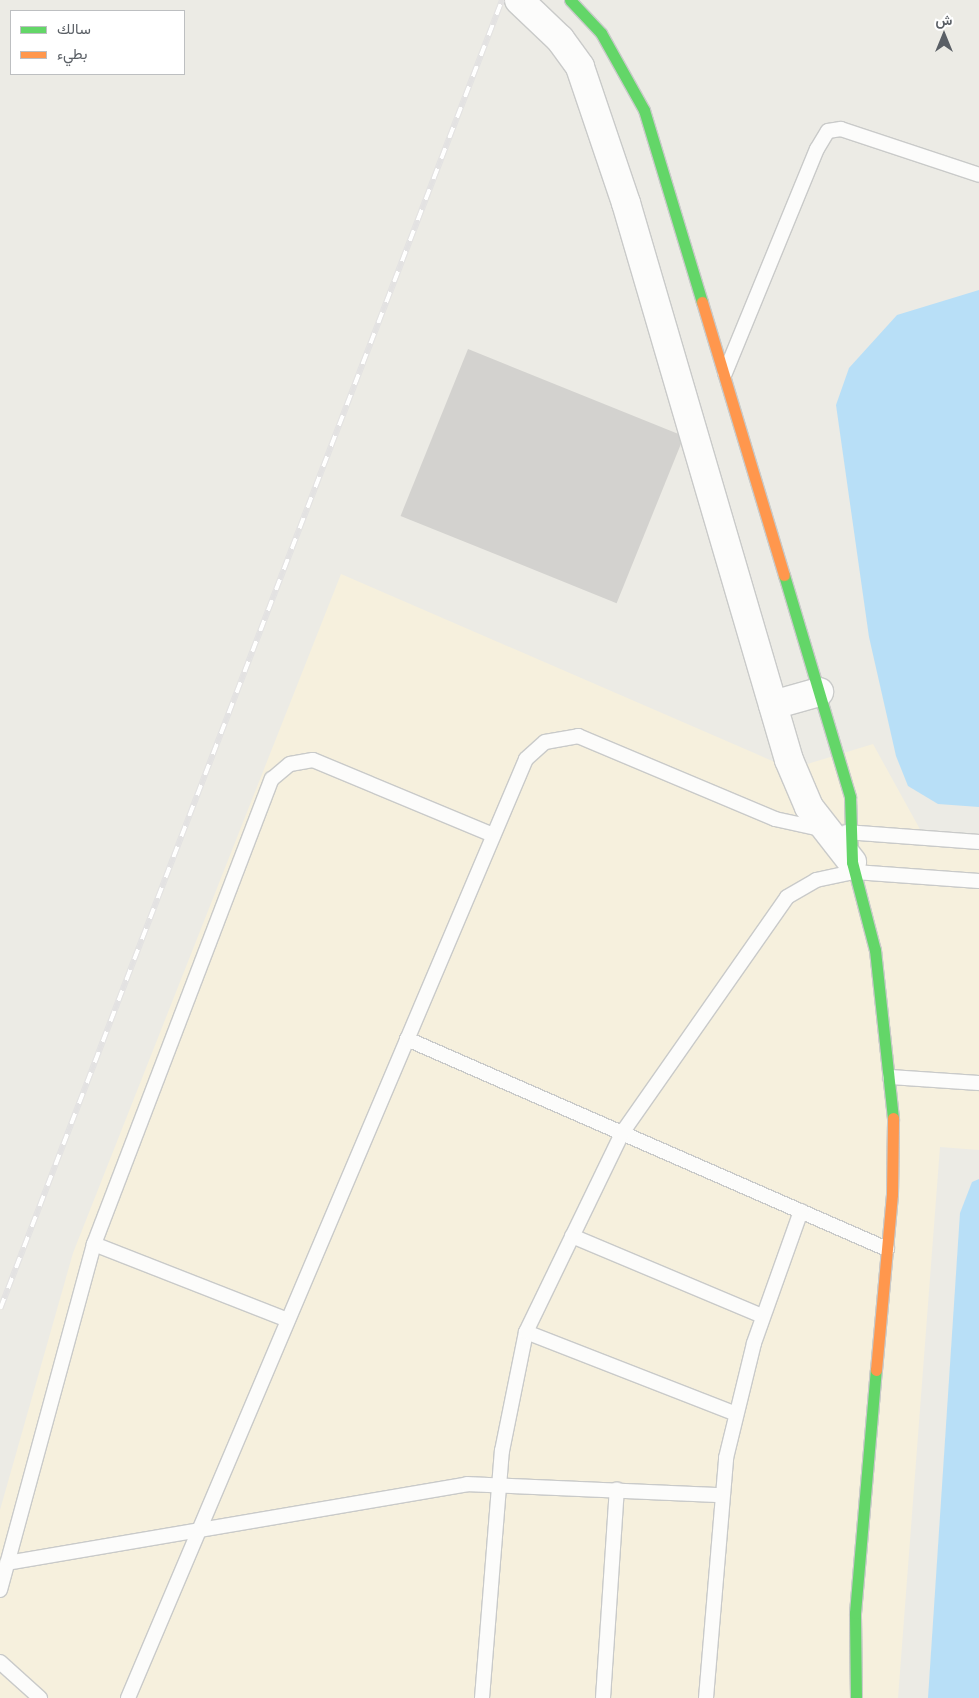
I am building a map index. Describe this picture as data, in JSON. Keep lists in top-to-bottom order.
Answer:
{
  "legend": ["سالك", "بطيء"],
  "north": "top"
}
